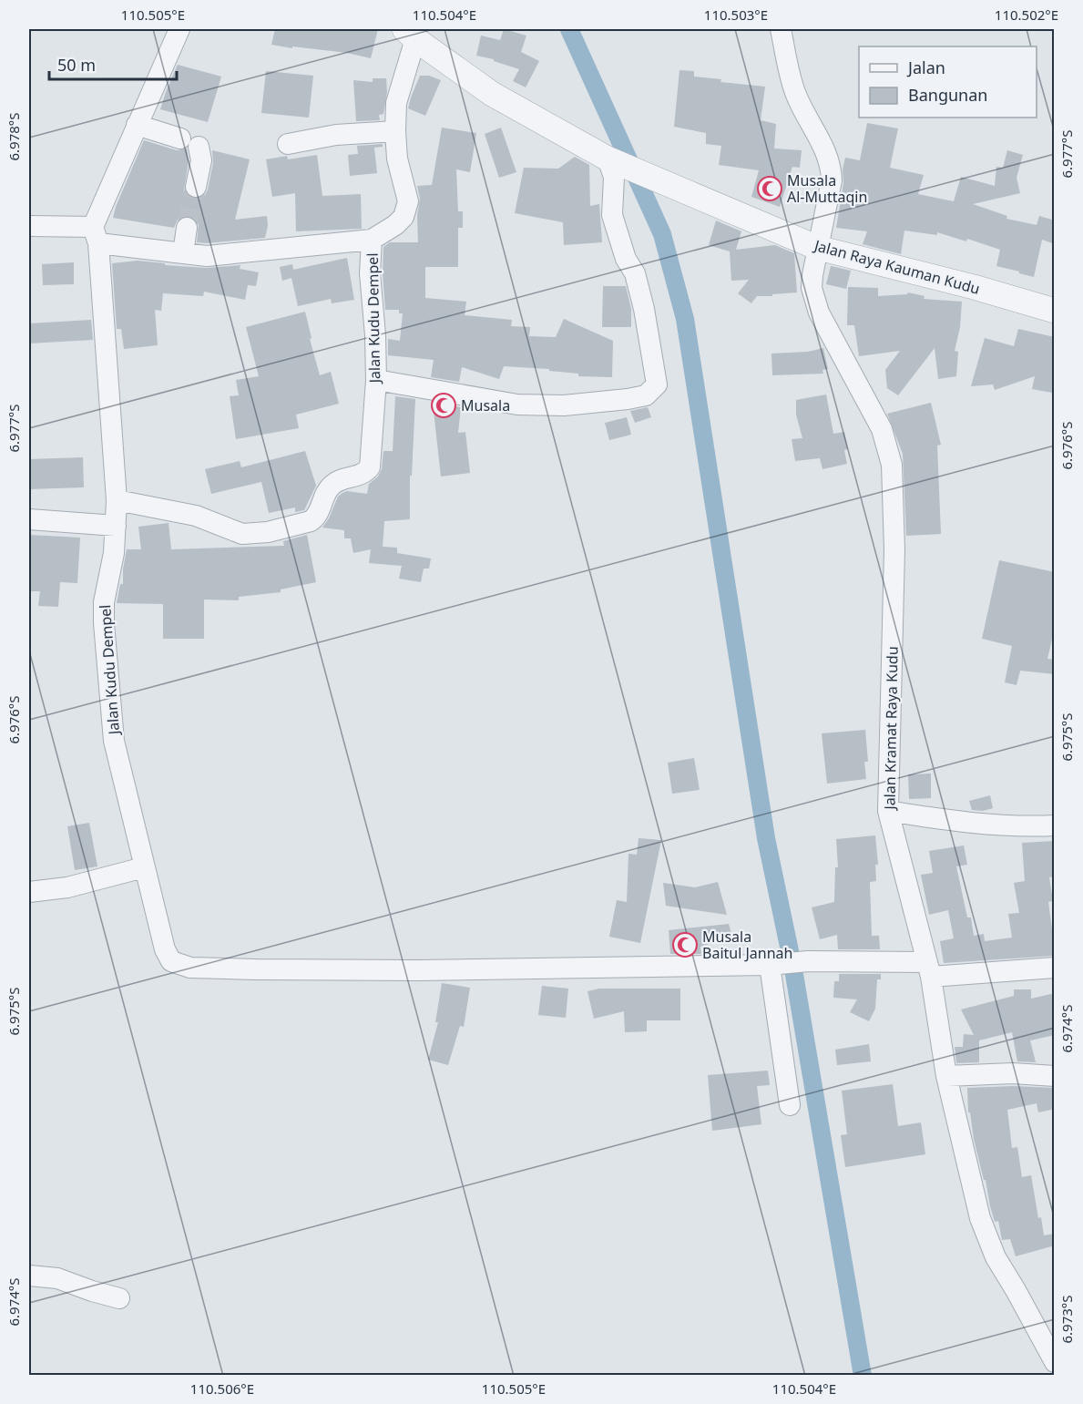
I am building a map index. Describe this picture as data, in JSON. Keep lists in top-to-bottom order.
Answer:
{
  "streets": {
    "street": ["Jalan Raya Kauman Kudu", "Jalan Kudu Dempel", "Jalan Kramat Raya Kudu"]
  },
  "crossings": [
    ["Jalan Raya Kauman Kudu", "Jalan Kramat Raya Kudu"]
  ],
  "places": {
    "mosque": ["Musala Al-Muttaqin", "Musala", "Musala Baitul Jannah"]
  },
  "legend": ["Jalan", "Bangunan"],
  "scale_bar": "50 m",
  "coordinates": [
    "110.505°E",
    "110.504°E",
    "110.503°E",
    "110.502°E",
    "6.978°S",
    "6.977°S",
    "6.976°S",
    "6.975°S",
    "6.974°S",
    "6.973°S",
    "110.506°E"
  ]
}
